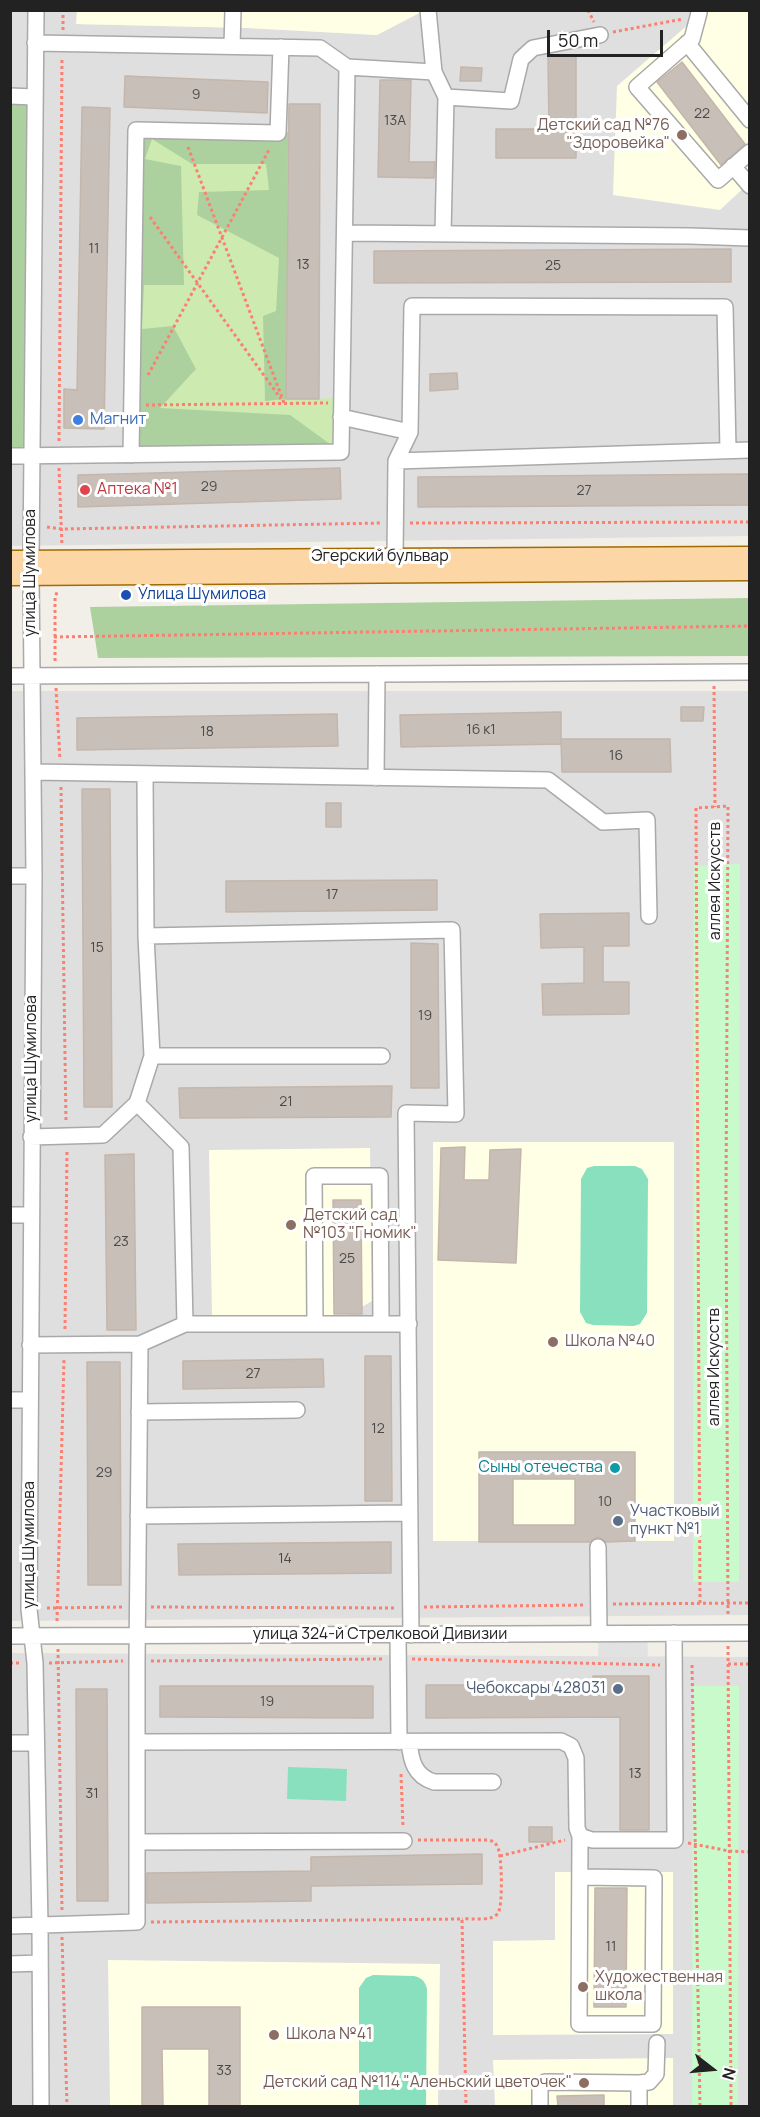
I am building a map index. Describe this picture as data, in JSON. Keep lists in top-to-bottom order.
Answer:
{
  "streets": {
    "main road": ["Эгерский бульвар"],
    "street": ["улица Шумилова", "улица 324-й Стрелковой Дивизии"],
    "path": ["аллея Искусств"]
  },
  "crossings": [
    ["Эгерский бульвар", "улица Шумилова"],
    ["улица Шумилова", "улица 324-й Стрелковой Дивизии"]
  ],
  "places": [
    "Детский сад №76 \"Здоровейка\"",
    "Магнит",
    "Аптека №1",
    "Улица Шумилова",
    "Детский сад №103 \"Гномик\"",
    "Школа №40",
    "Сыны отечества",
    "Участковый пункт №1",
    "Чебоксары 428031",
    "Художественная школа",
    "Школа №41",
    "Детский сад №114 \"Аленьский цветочек\""
  ],
  "house_numbers": [
    "9",
    "22",
    "13А",
    "11",
    "13",
    "25",
    "29",
    "27",
    "16 к1",
    "18",
    "16",
    "17",
    "15",
    "19",
    "21",
    "23",
    "25",
    "27",
    "12",
    "29",
    "10",
    "14",
    "19",
    "13",
    "31",
    "11",
    "33"
  ],
  "scale_bar": "50 m",
  "north": "right"
}
